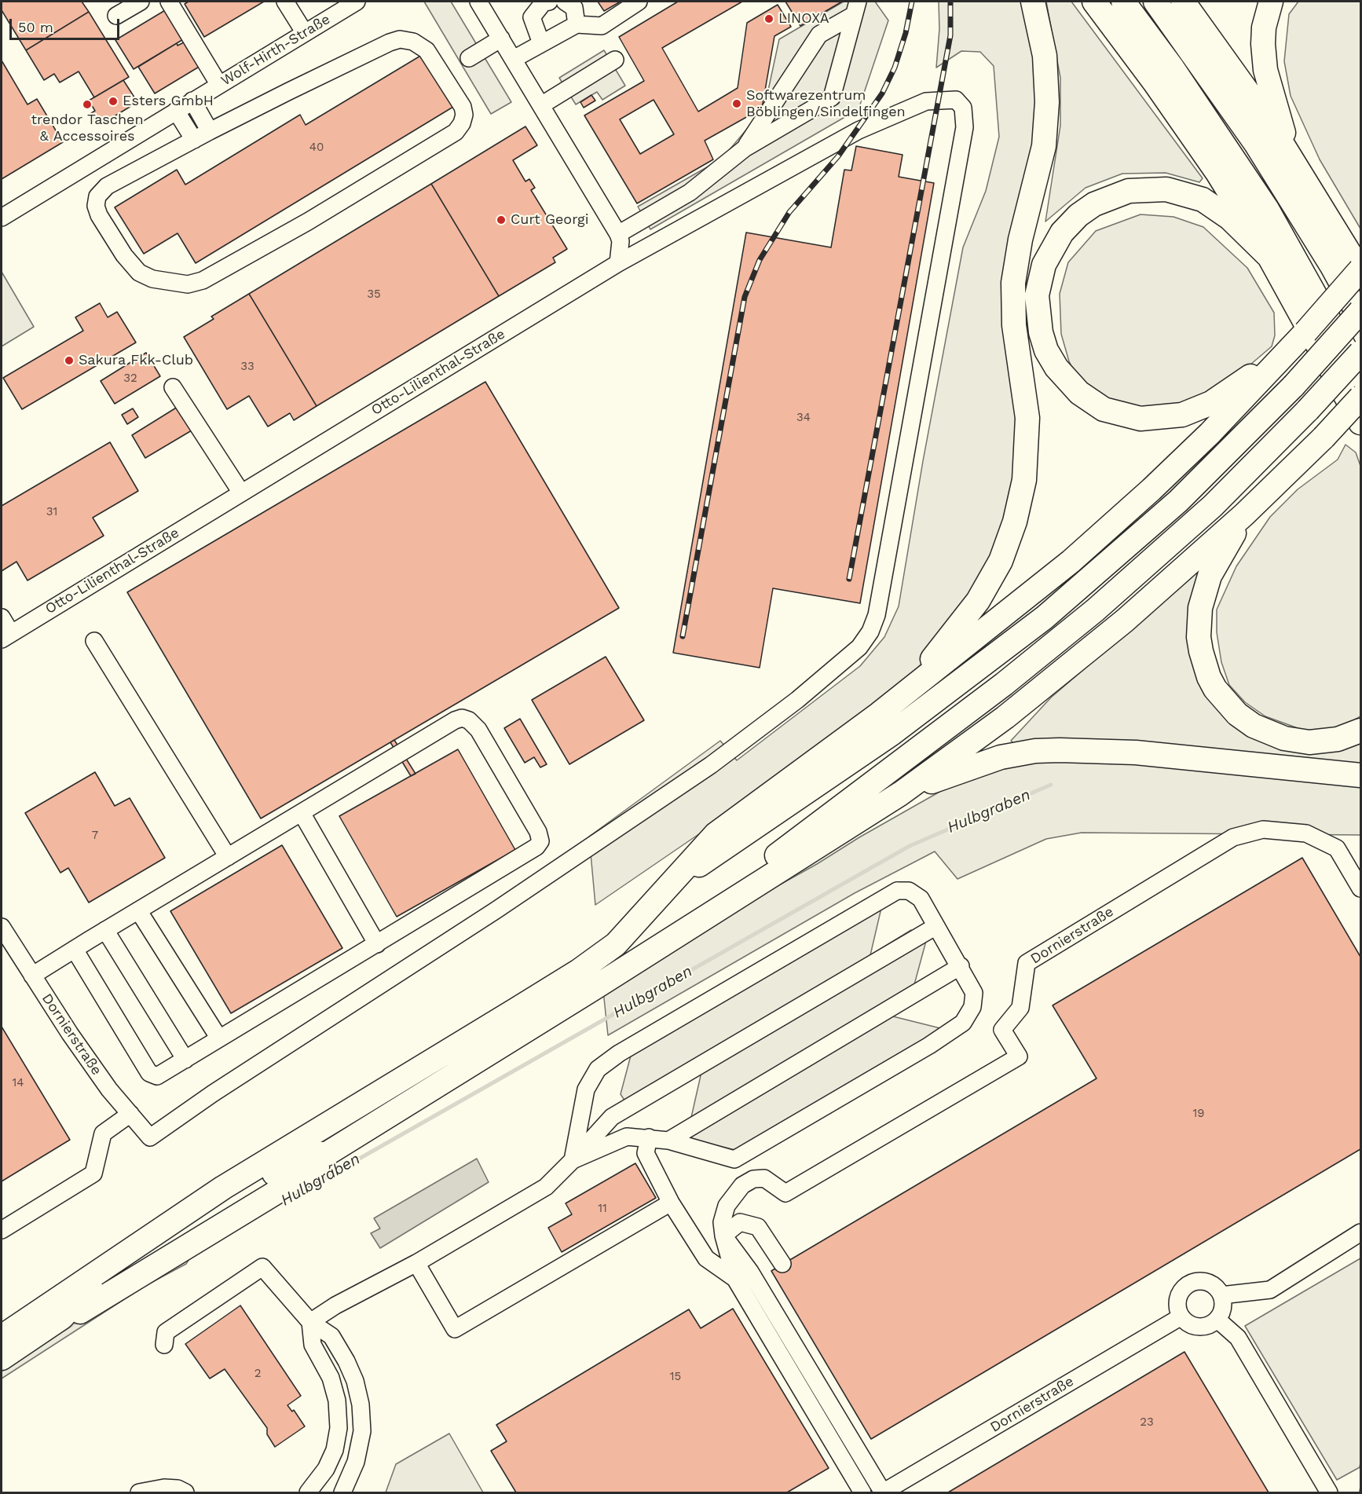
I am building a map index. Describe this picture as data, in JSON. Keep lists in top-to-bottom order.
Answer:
{
  "streets": {
    "street": ["Wolf-Hirth-Straße", "Otto-Lilienthal-Straße", "Dornierstraße"]
  },
  "crossings": [
    ["Otto-Lilienthal-Straße", "Dornierstraße"]
  ],
  "water": ["Hulbgraben"],
  "places": [
    "LINOXA",
    "Esters GmbH",
    "Softwarezentrum Böblingen/Sindelfingen",
    "trendor Taschen & Accessoires",
    "Curt Georgi",
    "Sakura Fkk-Club"
  ],
  "house_numbers": [
    "40",
    "35",
    "33",
    "32",
    "34",
    "31",
    "7",
    "14",
    "19",
    "11",
    "2",
    "15",
    "23"
  ],
  "scale_bar": "50 m"
}
